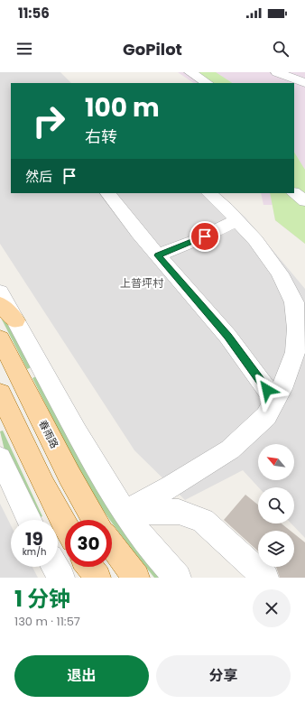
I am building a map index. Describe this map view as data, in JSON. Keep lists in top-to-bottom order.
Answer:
{
  "streets": {
    "main road": ["春雨路"]
  },
  "districts": ["上普坪村"],
  "north": "top left",
  "page": {
    "status": "11:56",
    "header": "GoPilot",
    "turn": ["100 m", "右转"],
    "then": "然后",
    "speed": "19 km/h",
    "limit": "30",
    "heading": ["1 分钟", "130 m · 11:57"],
    "buttons": ["退出", "分享"]
  }
}
